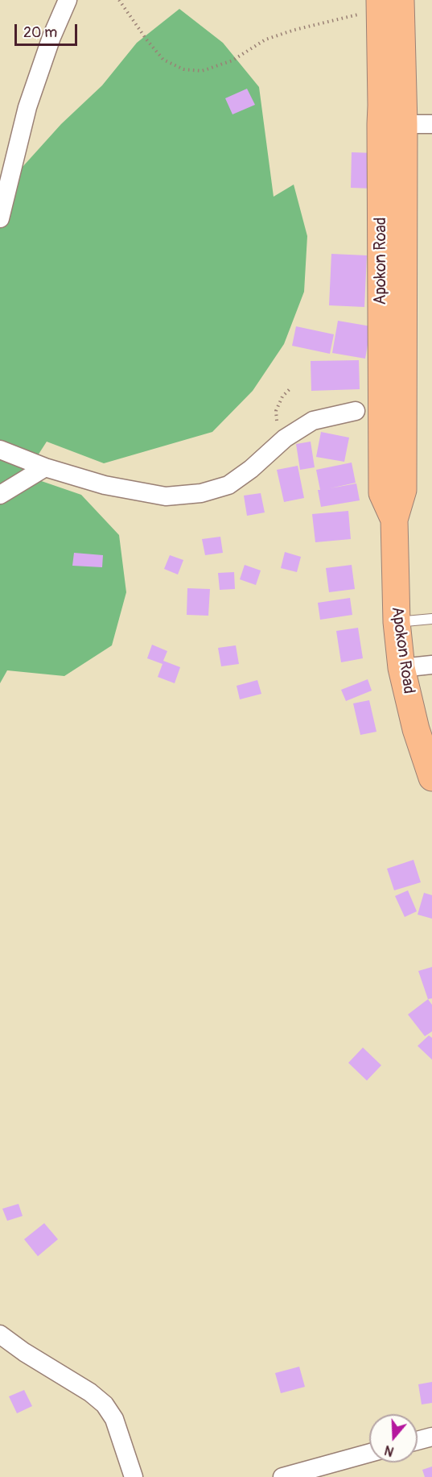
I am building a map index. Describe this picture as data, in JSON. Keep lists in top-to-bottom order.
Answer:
{
  "streets": {
    "highway": ["Apokon Road"]
  },
  "scale_bar": "20 m",
  "north": "bottom"
}
